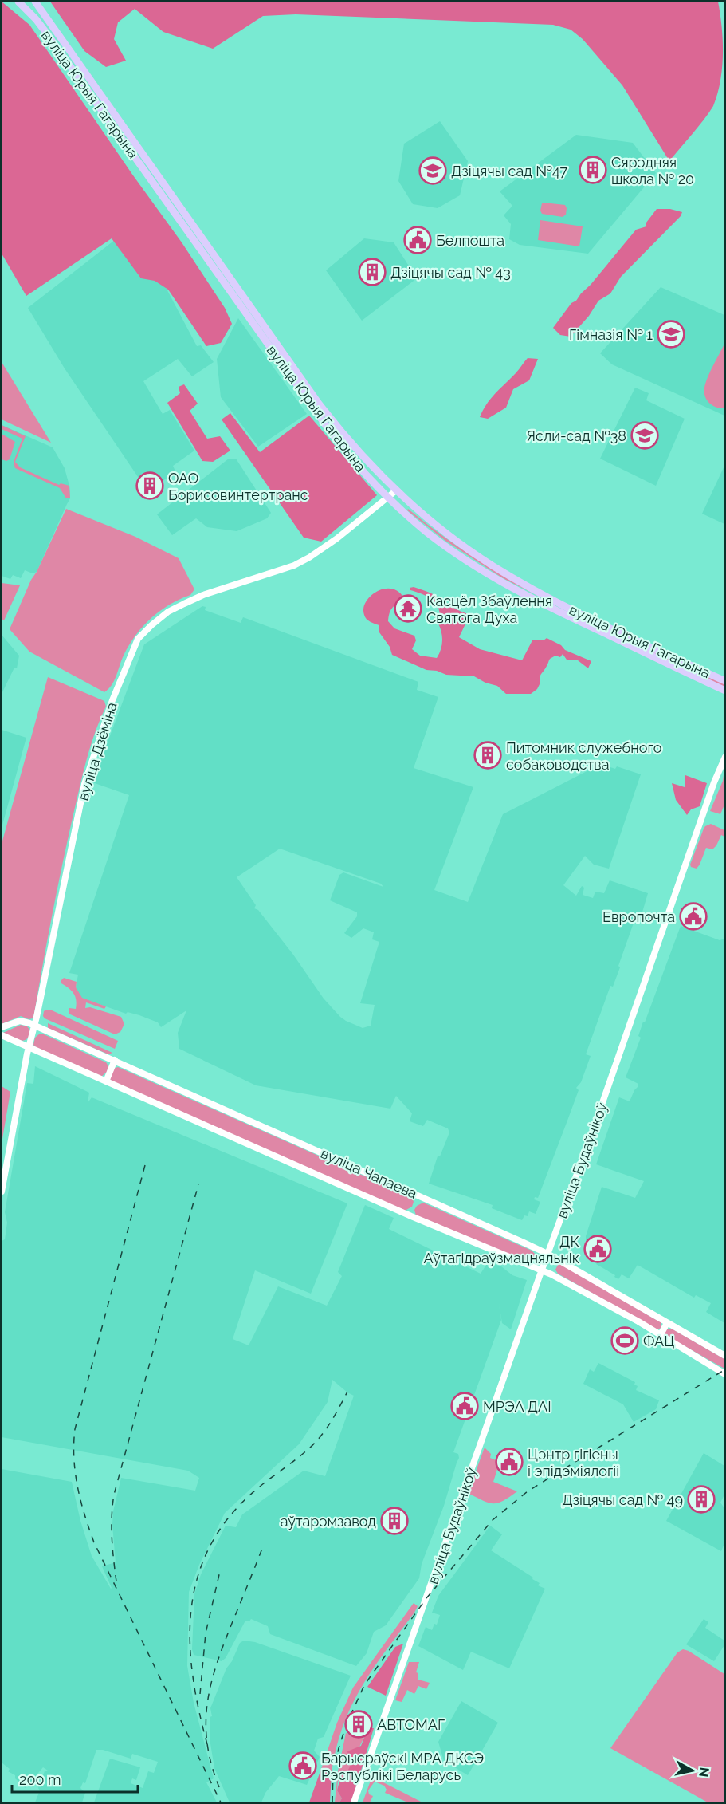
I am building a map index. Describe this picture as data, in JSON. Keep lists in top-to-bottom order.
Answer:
{
  "streets": {
    "main road": [
      "вуліца Юрыя Гагарына",
      "вуліца Дзёміна",
      "вуліца Будаўнікоў",
      "вуліца Чапаева"
    ]
  },
  "crossings": [
    ["вуліца Юрыя Гагарына", "вуліца Дзёміна"],
    ["вуліца Дзёміна", "вуліца Чапаева"],
    ["вуліца Будаўнікоў", "вуліца Чапаева"]
  ],
  "places": {
    "building": [
      "Сярэдняя школа № 20",
      "Дзіцячы сад № 43",
      "ОАО Борисовинтертранс",
      "Питомник служебного собаководства",
      "Дзіцячы сад № 49",
      "аўтарэмзавод",
      "АВТОМАГ"
    ],
    "school or university": ["Дзіцячы сад №47", "Гімназія № 1", "Ясли-сад №38"],
    "public building": [
      "Белпошта",
      "Европочта",
      "ДК Аўтагідраўзмацняльнік",
      "МРЭА ДАІ",
      "Цэнтр гігіены і эпідэміялогіі",
      "Барысраўскі МРА ДКСЭ Рэспублікі Беларусь"
    ],
    "temple": ["Касцёл Збаўлення Святога Духа"],
    "sports": ["ФАЦ"]
  },
  "scale_bar": "200 m",
  "north": "right"
}
